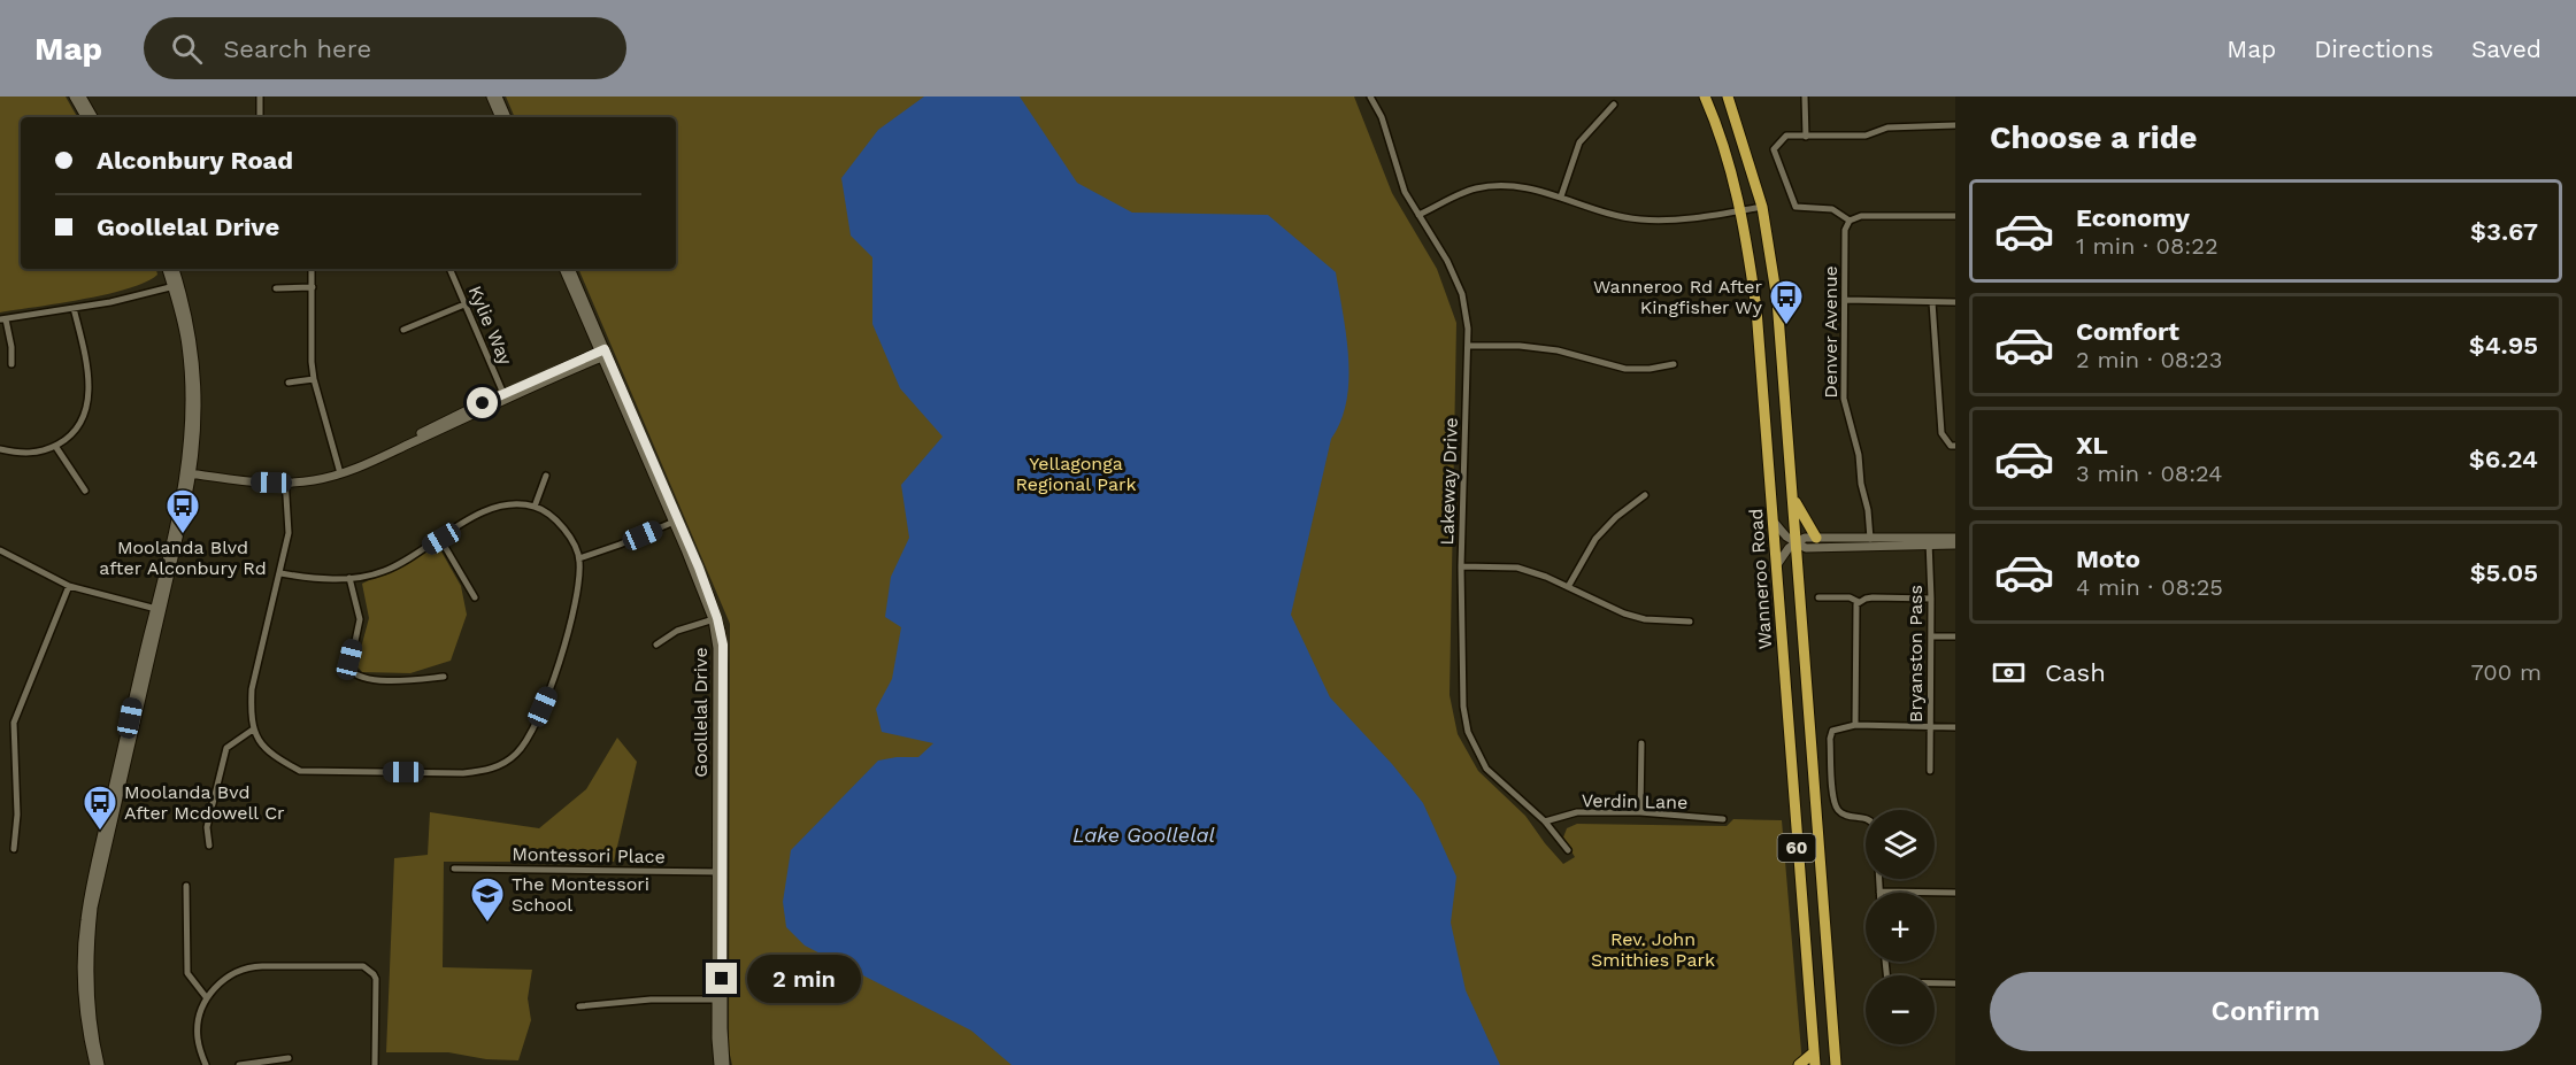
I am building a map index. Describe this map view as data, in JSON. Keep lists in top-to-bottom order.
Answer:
{
  "streets": {
    "highway": ["Wanneroo Road", "60"],
    "street": [
      "Kylie Way",
      "Denver Avenue",
      "Lakeway Drive",
      "Bryanston Pass",
      "Goollelal Drive",
      "Verdin Lane",
      "Montessori Place"
    ]
  },
  "crossings": [
    ["Lakeway Drive", "Verdin Lane"],
    ["Goollelal Drive", "Montessori Place"]
  ],
  "water": ["Lake Goollelal"],
  "parks": ["Yellagonga Regional Park", "Rev. John Smithies Park"],
  "places": {
    "bus stop": ["Wanneroo Rd After Kingfisher Wy", "Moolanda Blvd after Alconbury Rd", "Moolanda Bvd After Mcdowell Cr"],
    "school or university": ["The Montessori School"]
  },
  "page": {
    "header": "Map",
    "search": "Search here",
    "nav": ["Map", "Directions", "Saved"],
    "heading": "Choose a ride",
    "banner": ["Alconbury Road", "Goollelal Drive"],
    "list": [
      {
        "name": "Economy",
        "note": "1 min · 08:22",
        "value": "$3.67"
      },
      {
        "name": "Comfort",
        "note": "2 min · 08:23",
        "value": "$4.95"
      },
      {
        "name": "XL",
        "note": "3 min · 08:24",
        "value": "$6.24"
      },
      {
        "name": "Moto",
        "note": "4 min · 08:25",
        "value": "$5.05"
      }
    ],
    "pay": ["Cash", "700 m"],
    "map_buttons": ["+", "−"],
    "bubble": "2 min",
    "buttons": "Confirm"
  }
}
